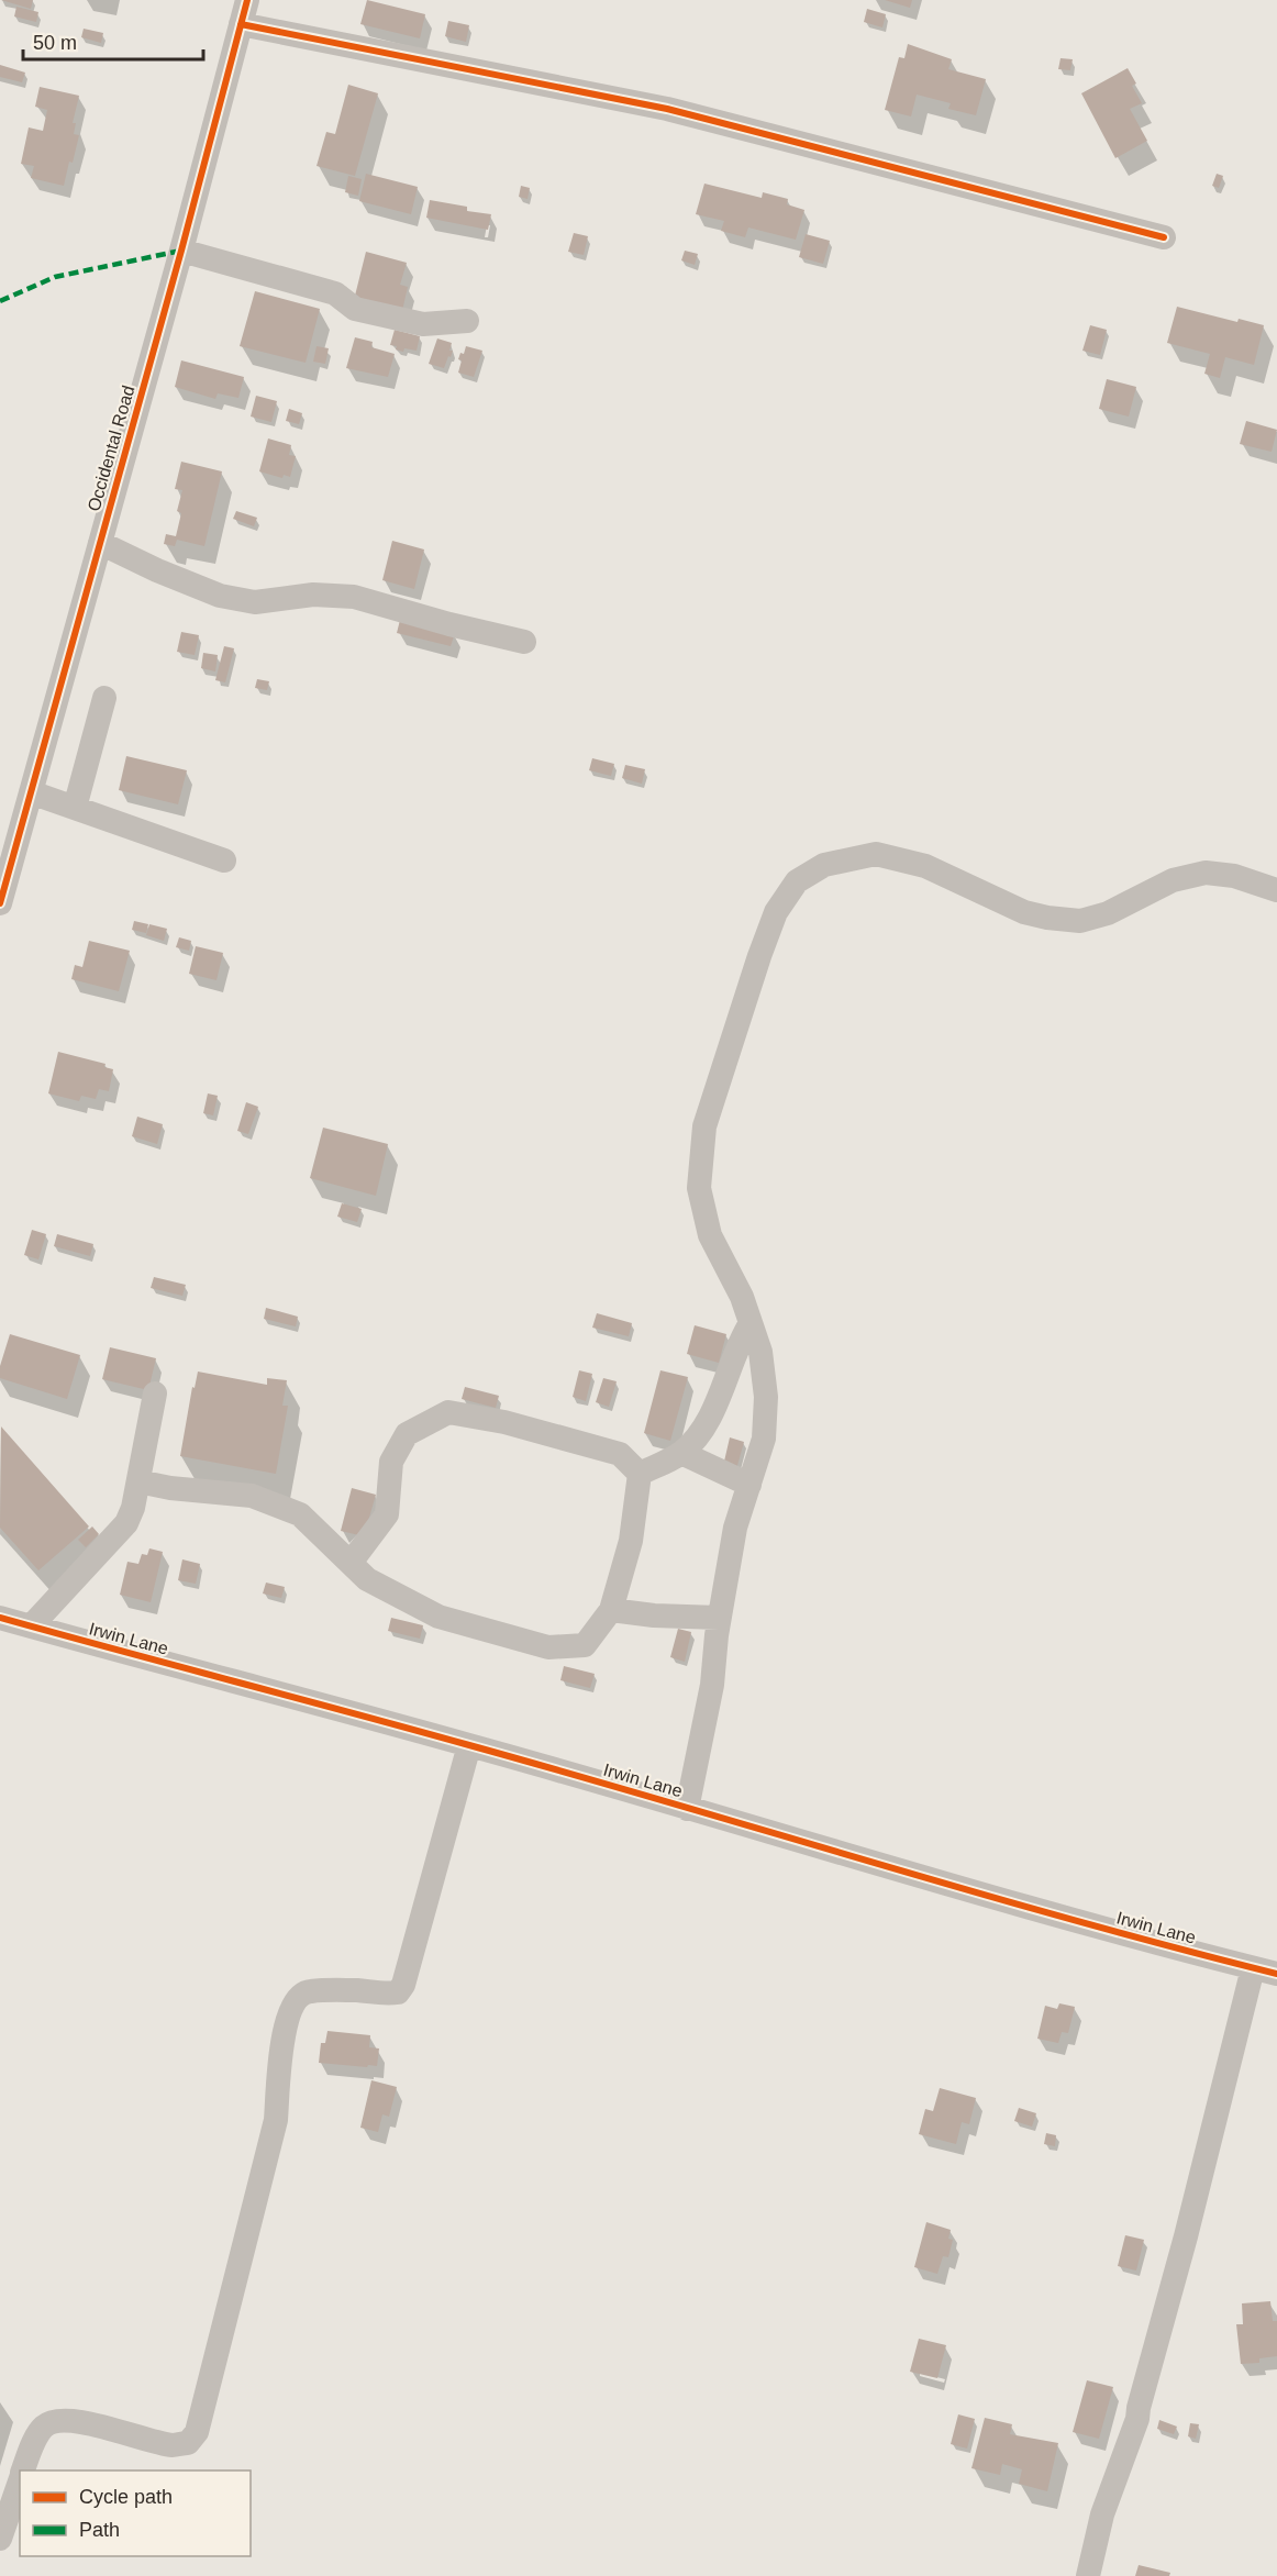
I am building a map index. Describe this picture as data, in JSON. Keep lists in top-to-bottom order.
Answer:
{
  "streets": {
    "street": ["Occidental Road", "Irwin Lane"]
  },
  "legend": ["Cycle path", "Path"],
  "scale_bar": "50 m"
}
